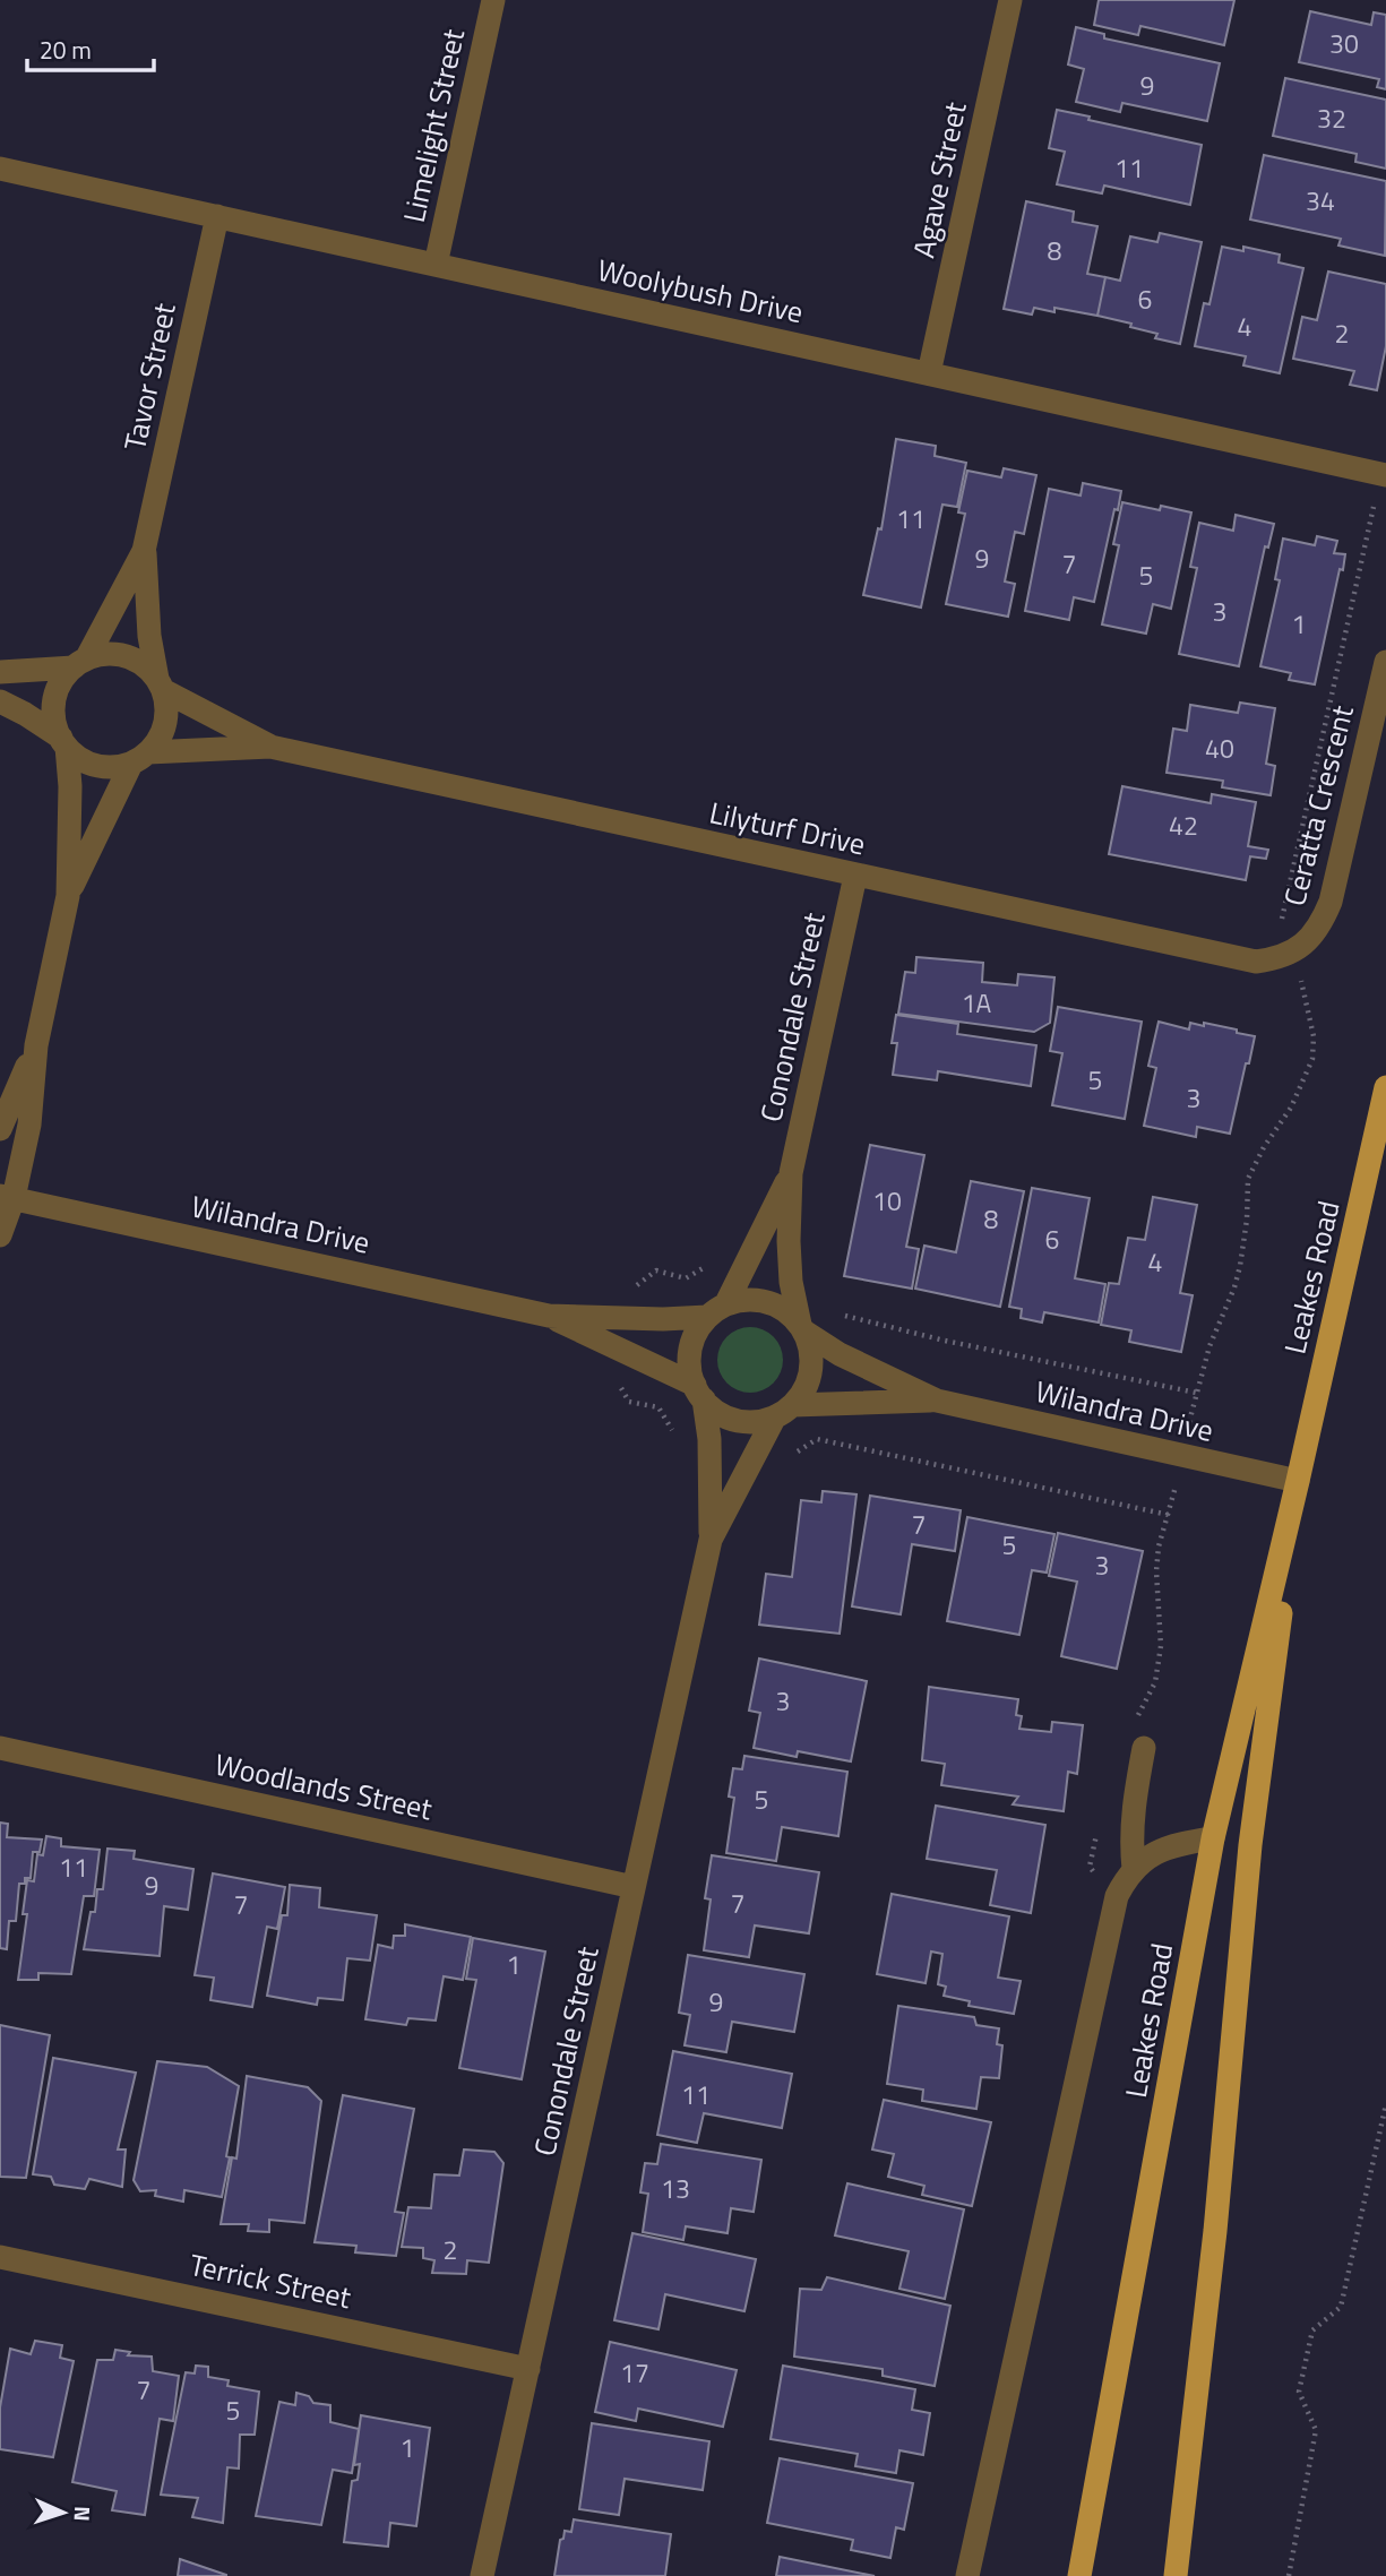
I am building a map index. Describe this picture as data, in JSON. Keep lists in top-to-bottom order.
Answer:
{
  "streets": {
    "main road": ["Leakes Road"],
    "street": [
      "Limelight Street",
      "Agave Street",
      "Woolybush Drive",
      "Tavor Street",
      "Ceratta Crescent",
      "Lilyturf Drive",
      "Conondale Street",
      "Wilandra Drive",
      "Woodlands Street",
      "Terrick Street"
    ]
  },
  "crossings": [
    ["Limelight Street", "Woolybush Drive"],
    ["Agave Street", "Woolybush Drive"],
    ["Woolybush Drive", "Tavor Street"],
    ["Tavor Street", "Lilyturf Drive"],
    ["Ceratta Crescent", "Lilyturf Drive"],
    ["Lilyturf Drive", "Conondale Street"],
    ["Conondale Street", "Wilandra Drive"],
    ["Conondale Street", "Woodlands Street"],
    ["Conondale Street", "Terrick Street"],
    ["Wilandra Drive", "Leakes Road"]
  ],
  "house_numbers": [
    "30",
    "9",
    "32",
    "11",
    "34",
    "8",
    "6",
    "4",
    "2",
    "11",
    "9",
    "7",
    "5",
    "3",
    "1",
    "40",
    "42",
    "1A",
    "5",
    "3",
    "10",
    "8",
    "6",
    "4",
    "7",
    "5",
    "3",
    "3",
    "5",
    "11",
    "9",
    "7",
    "7",
    "1",
    "9",
    "11",
    "13",
    "2",
    "17",
    "7",
    "5",
    "1"
  ],
  "scale_bar": "20 m",
  "north": "right"
}
